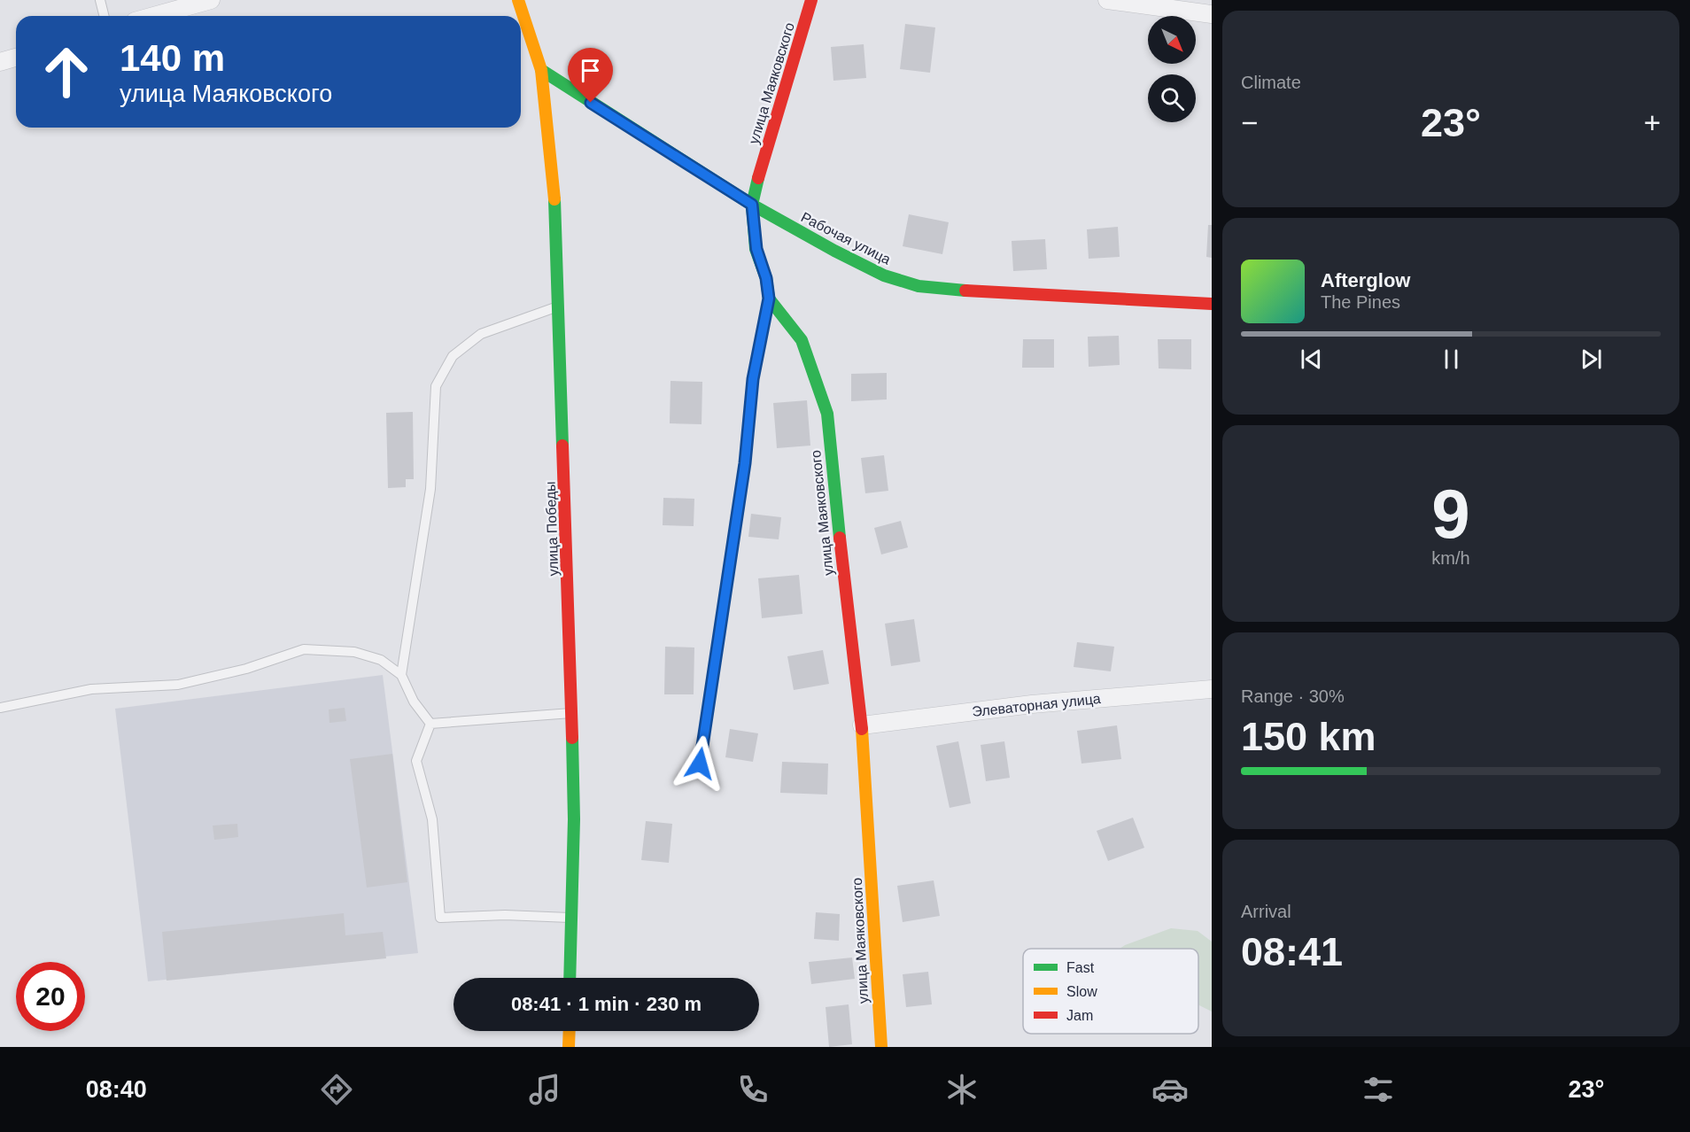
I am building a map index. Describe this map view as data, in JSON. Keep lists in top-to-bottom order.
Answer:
{
  "streets": {
    "street": [
      "улица Маяковского",
      "Рабочая улица",
      "улица Победы",
      "Элеваторная улица"
    ]
  },
  "crossings": [
    ["улица Маяковского", "Рабочая улица"],
    ["улица Маяковского", "Элеваторная улица"],
    ["Рабочая улица", "улица Победы"]
  ],
  "legend": ["Fast", "Slow", "Jam"],
  "north": "bottom right",
  "page": {
    "tile": [
      "Climate",
      ["9", "km/h"],
      ["Range · 30%", "150 km"],
      ["Arrival", "08:41"]
    ],
    "turn": ["140 m", "улица Маяковского"],
    "heat": ["−", "23°", "+"],
    "song": ["Afterglow", "The Pines"],
    "limit": "20",
    "trip": "08:41 · 1 min · 230 m",
    "tabs": ["08:40", "23°"]
  }
}
